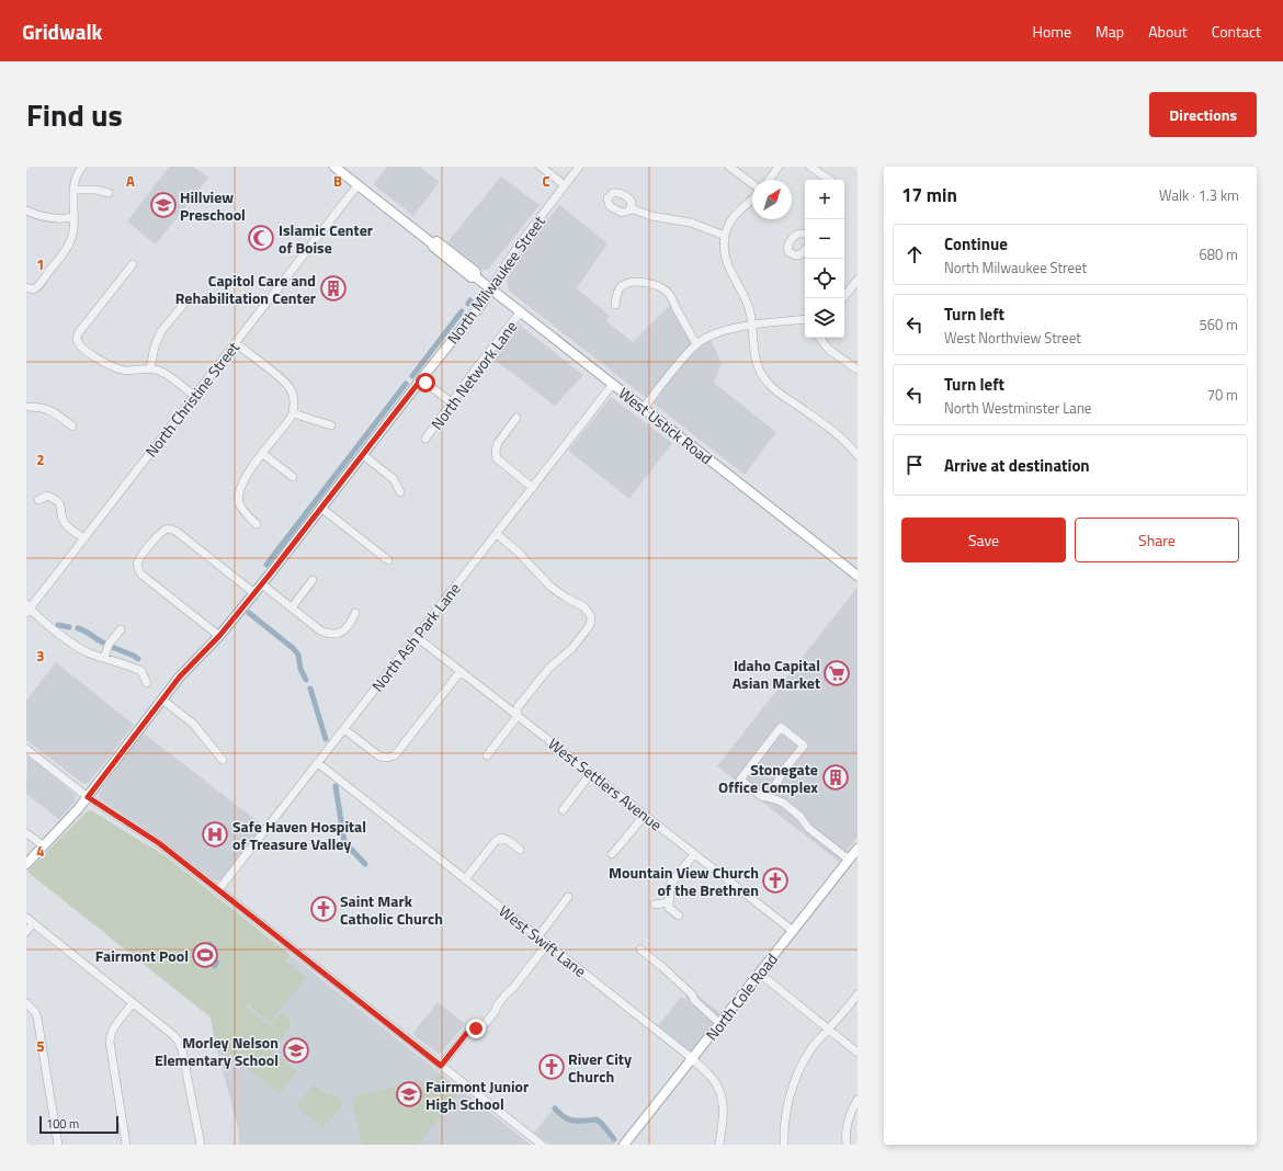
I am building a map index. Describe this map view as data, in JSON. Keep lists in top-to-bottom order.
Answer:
{
  "streets": {
    "main road": ["North Milwaukee Street", "West Ustick Road", "North Cole Road"],
    "street": [
      "North Network Lane",
      "North Christine Street",
      "North Ash Park Lane",
      "West Settlers Avenue",
      "West Swift Lane"
    ]
  },
  "crossings": [
    ["North Milwaukee Street", "West Ustick Road"],
    ["North Network Lane", "West Ustick Road"],
    ["North Christine Street", "West Ustick Road"],
    ["West Ustick Road", "North Ash Park Lane"],
    ["North Ash Park Lane", "West Settlers Avenue"],
    ["North Ash Park Lane", "West Swift Lane"],
    ["West Settlers Avenue", "North Cole Road"],
    ["West Swift Lane", "North Cole Road"]
  ],
  "places": {
    "school or university": ["Hillview Preschool", "Morley Nelson Elementary School", "Fairmont Junior High School"],
    "mosque": ["Islamic Center of Boise"],
    "building": ["Capitol Care and Rehabilitation Center", "Stonegate Office Complex"],
    "supermarket": ["Idaho Capital Asian Market"],
    "hospital": ["Safe Haven Hospital of Treasure Valley"],
    "church": ["Mountain View Church of the Brethren", "Saint Mark Catholic Church", "River City Church"],
    "sports": ["Fairmont Pool"]
  },
  "scale_bar": "100 m",
  "north": "top right",
  "page": {
    "header": "Gridwalk",
    "nav": [
      "Home",
      "Map",
      "About",
      "Contact"
    ],
    "title": "Find us",
    "buttons": [
      "Directions",
      ["Save", "Share"]
    ],
    "heading": ["17 min", "Walk · 1.3 km"],
    "map_buttons": ["+", "−"],
    "list": [
      ["Continue", "North Milwaukee Street", "680 m"],
      ["Turn left", "West Northview Street", "560 m"],
      ["Turn left", "North Westminster Lane", "70 m"],
      "Arrive at destination"
    ],
    "scale": "100 m"
  },
  "grid": {
    "columns": ["A", "B", "C"],
    "rows": [
      "1",
      "2",
      "3",
      "4",
      "5"
    ]
  }
}
